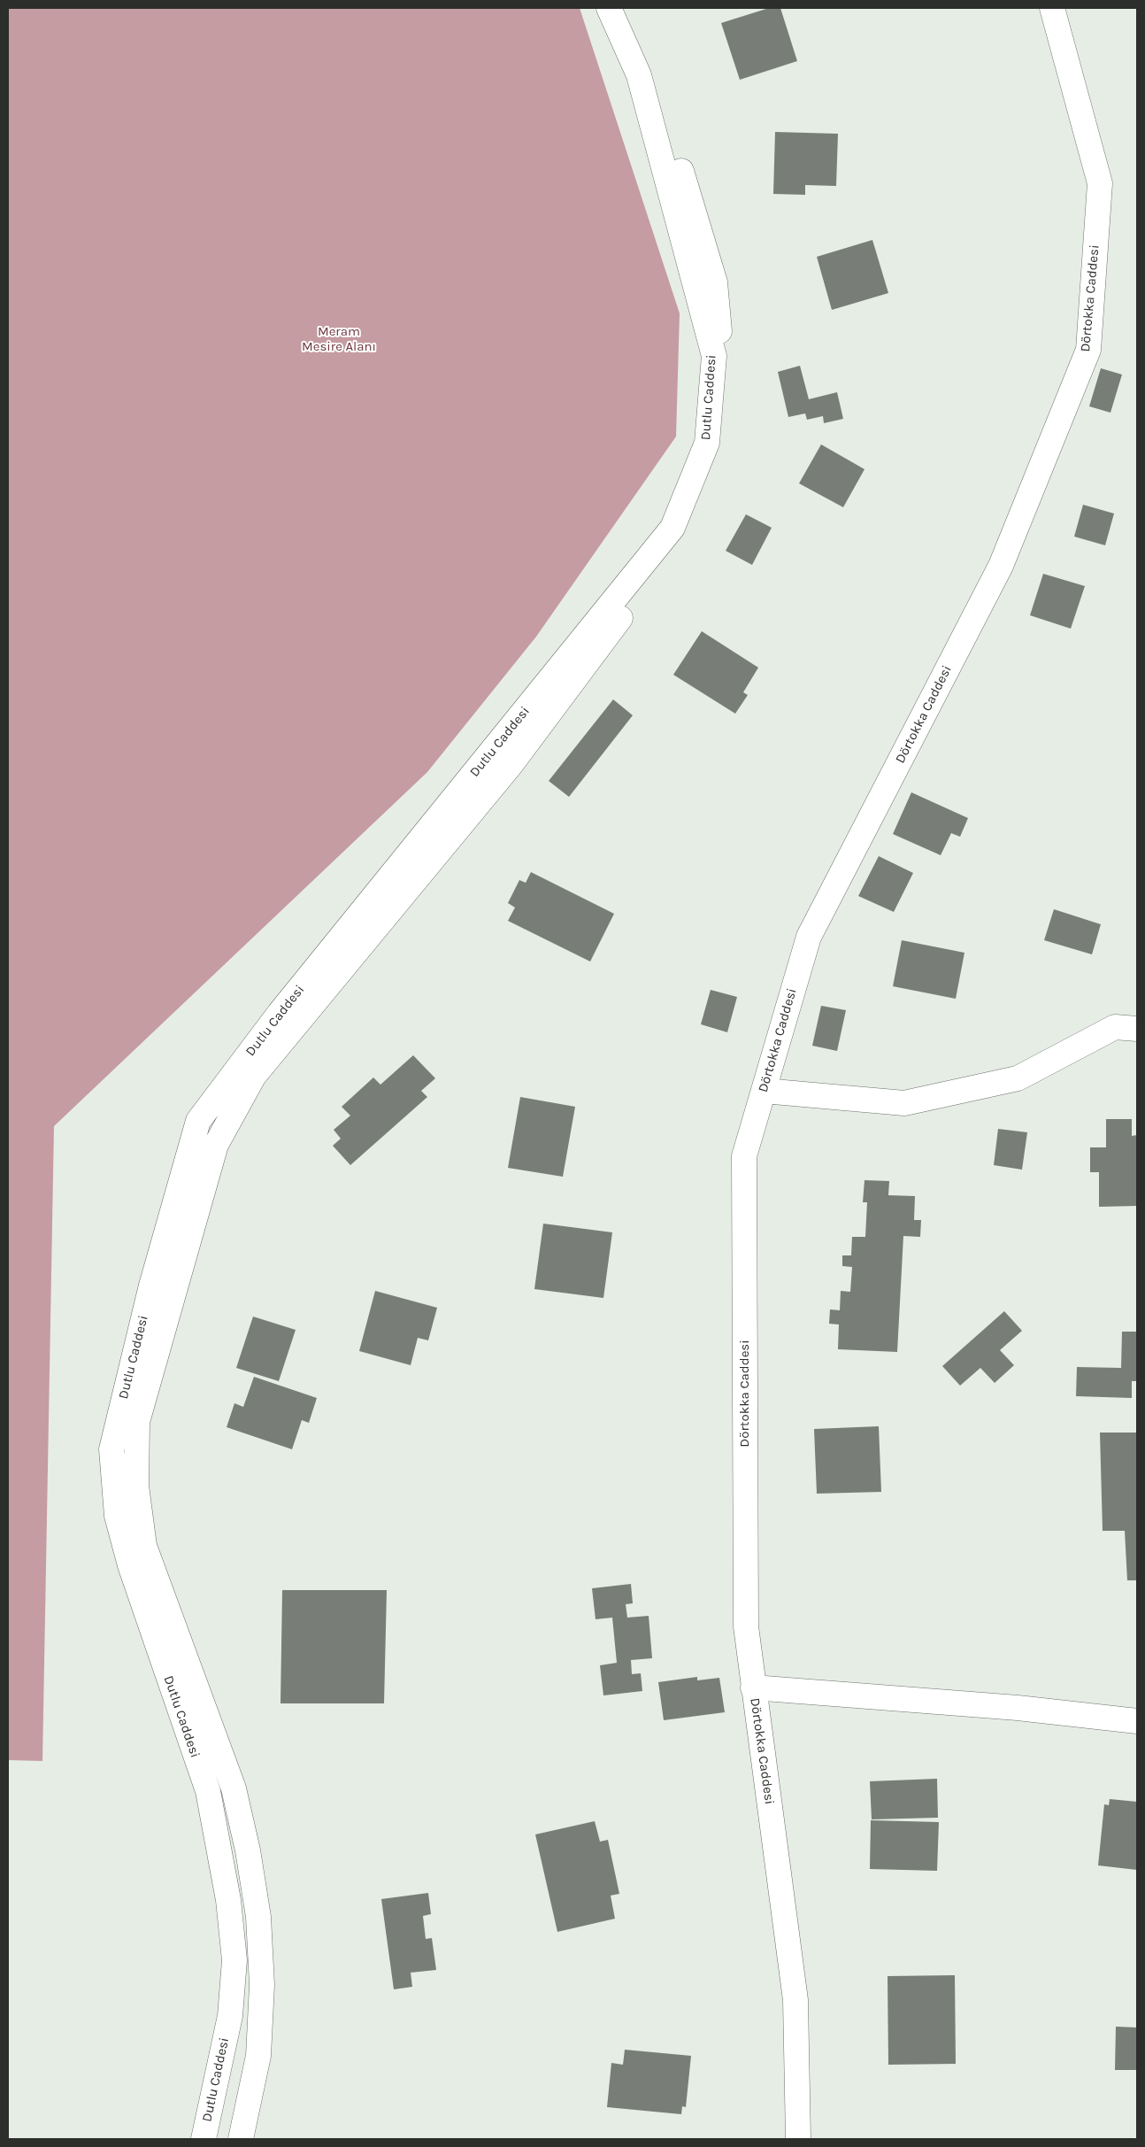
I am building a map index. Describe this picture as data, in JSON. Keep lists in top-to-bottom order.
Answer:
{
  "streets": {
    "main road": ["Dörtokka Caddesi", "Dutlu Caddesi"]
  },
  "parks": ["Meram Mesire Alanı"]
}
